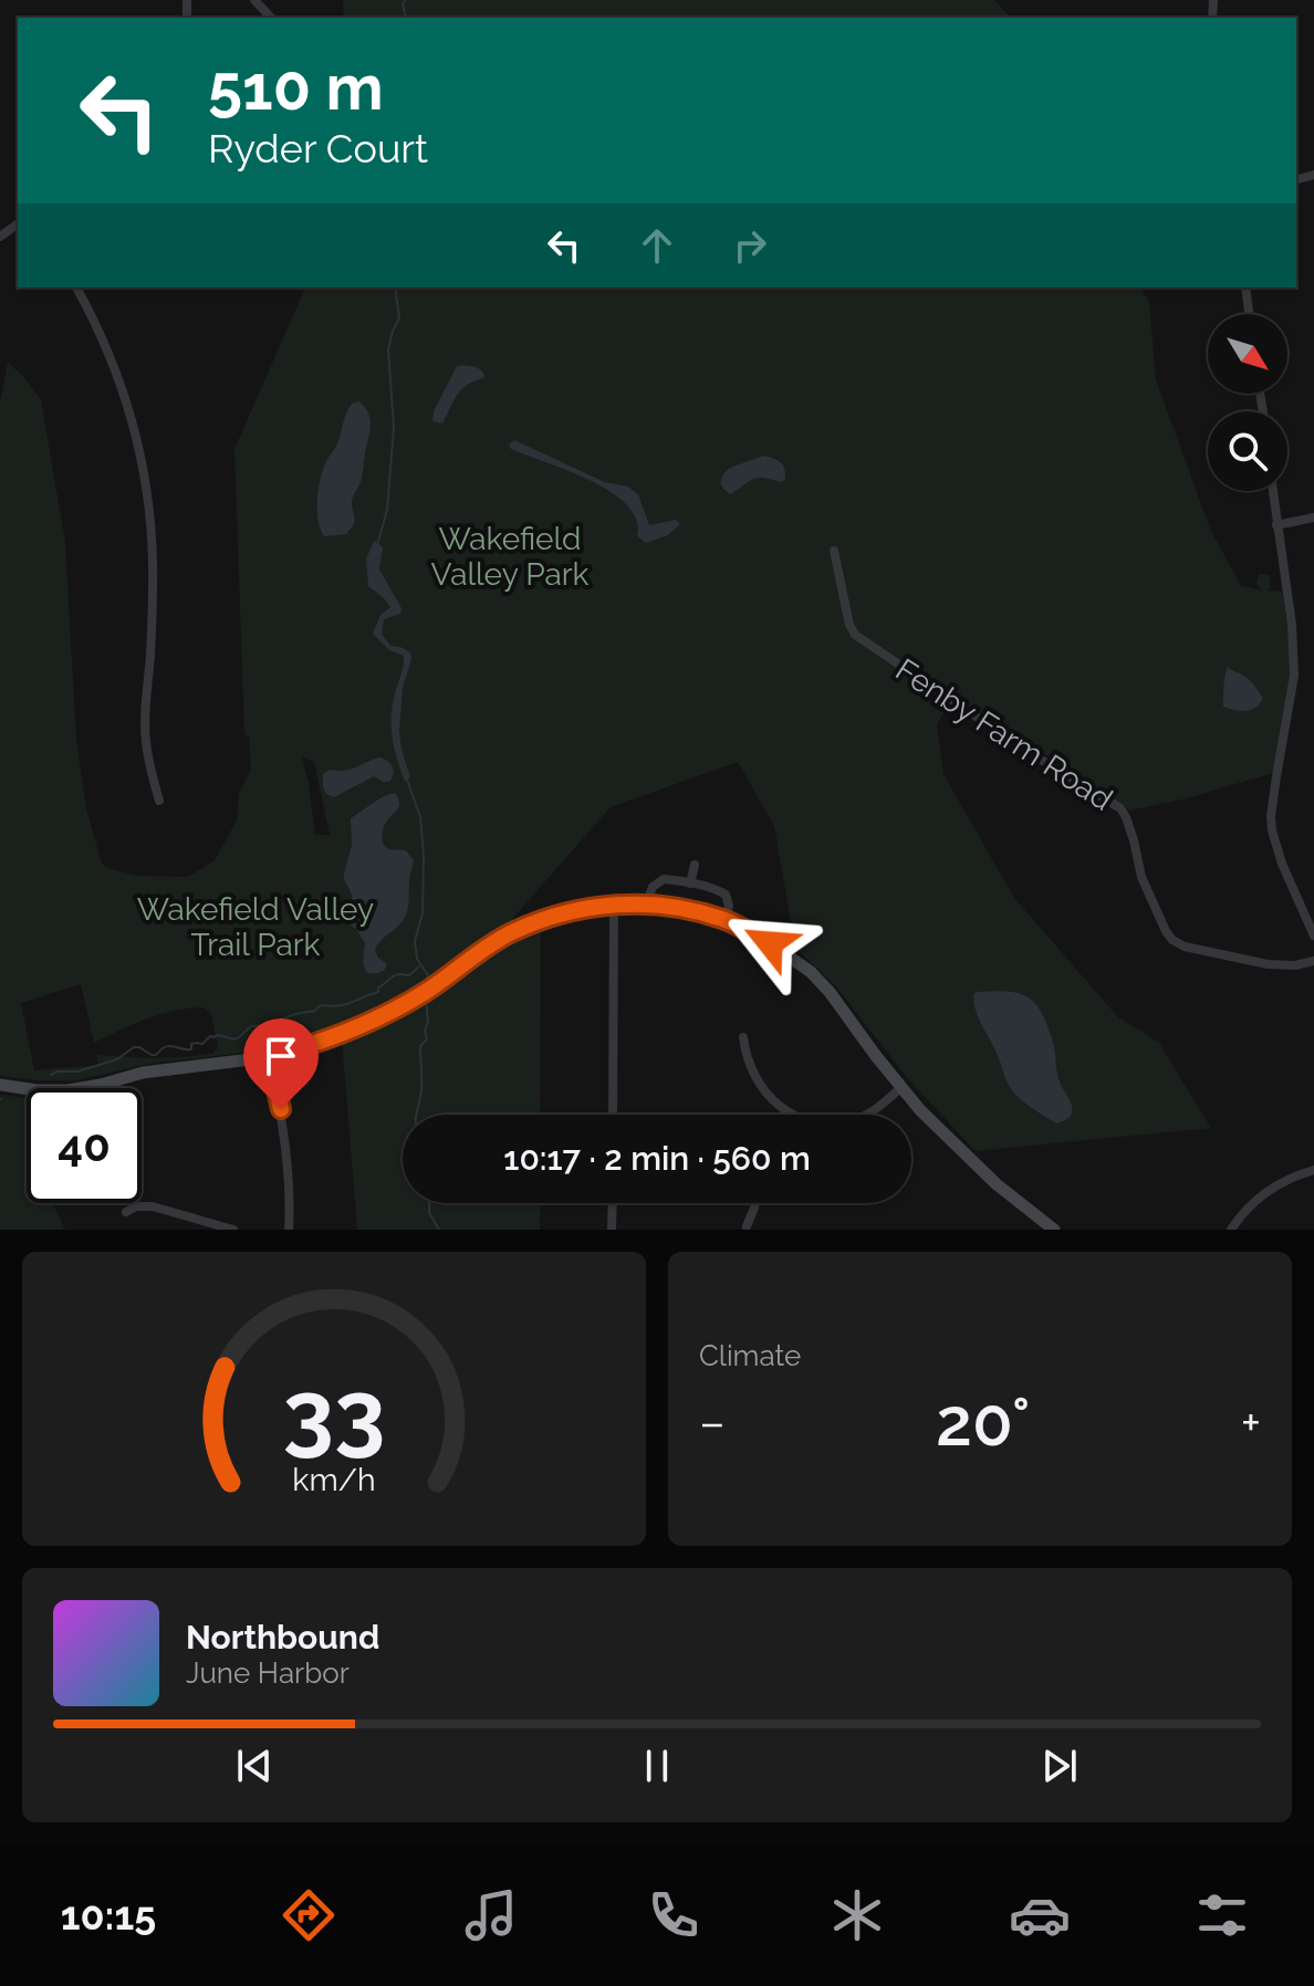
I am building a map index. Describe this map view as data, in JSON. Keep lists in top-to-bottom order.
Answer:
{
  "streets": {
    "street": ["Fenby Farm Road"]
  },
  "parks": ["Wakefield Valley Park", "Wakefield Valley Trail Park"],
  "north": "bottom right",
  "page": {
    "turn": ["510 m", "Ryder Court"],
    "limit": "40",
    "trip": "10:17 · 2 min · 560 m",
    "tile": "Climate",
    "heat": ["−", "20°", "+"],
    "song": ["Northbound", "June Harbor"],
    "tabs": "10:15",
    "gauge": ["33", "km/h"]
  }
}
